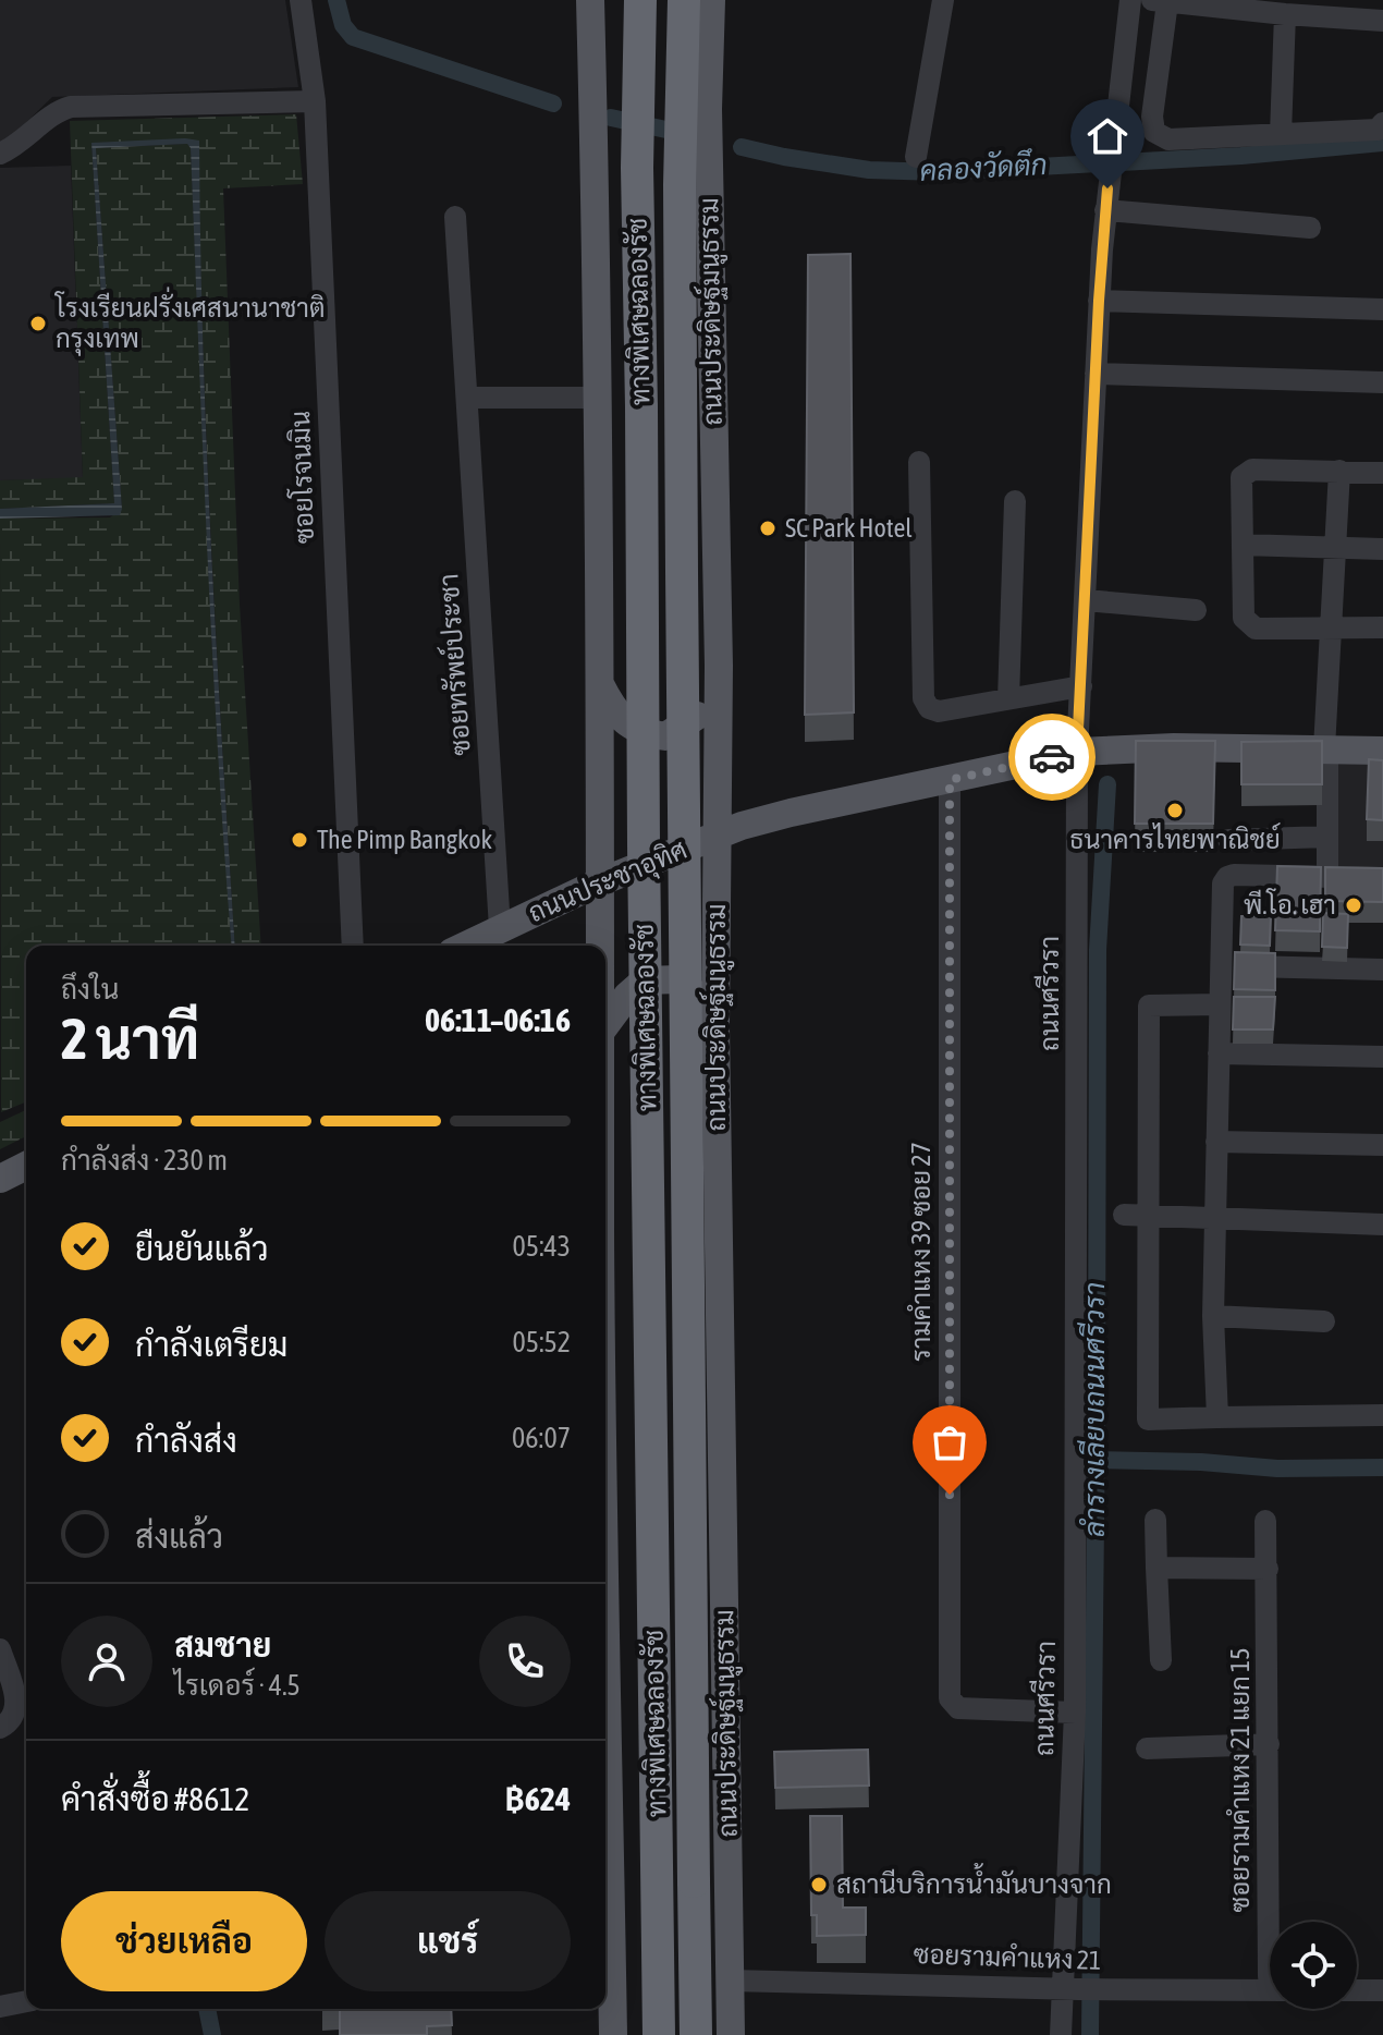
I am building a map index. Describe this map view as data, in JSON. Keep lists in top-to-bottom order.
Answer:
{
  "streets": {
    "highway": ["ทางพิเศษฉลองรัช"],
    "main road": ["ถนนประดิษฐ์มนูธรรม", "ถนนประชาอุทิศ"],
    "street": [
      "ซอยโรจนมิน",
      "ซอยทรัพย์ประชา",
      "ถนนศรีวรา",
      "รามคำแหง 39 ซอย 27",
      "ซอยรามคำแหง 21 แยก 15",
      "ซอยรามคำแหง 21"
    ]
  },
  "crossings": [
    ["ถนนประดิษฐ์มนูธรรม", "ถนนประชาอุทิศ"],
    ["ถนนประดิษฐ์มนูธรรม", "ซอยรามคำแหง 21"],
    ["ซอยทรัพย์ประชา", "ถนนประชาอุทิศ"],
    ["ถนนประชาอุทิศ", "ถนนศรีวรา"],
    ["ถนนประชาอุทิศ", "รามคำแหง 39 ซอย 27"],
    ["ถนนศรีวรา", "รามคำแหง 39 ซอย 27"],
    ["ถนนศรีวรา", "ซอยรามคำแหง 21"]
  ],
  "water": ["คลองวัดตึก", "ลำรางเลียบถนนศรีวรา"],
  "places": [
    "โรงเรียนฝรั่งเศสนานาชาติ กรุงเทพ",
    "SC Park Hotel",
    "ธนาคารไทยพาณิชย์",
    "The Pimp Bangkok",
    "พี.โอ. เฮา",
    "สถานีบริการน้ำมันบางจาก"
  ],
  "page": {
    "heading": ["2 นาที", "ถึงใน", "06:11–06:16"],
    "panel": [
      "สมชาย",
      "ไรเดอร์ · 4.5",
      "คำสั่งซื้อ #8612",
      "฿624"
    ],
    "bar": "กำลังส่ง · 230 m",
    "list": [
      ["ยืนยันแล้ว", "05:43"],
      ["กำลังเตรียม", "05:52"],
      ["กำลังส่ง", "06:07"],
      "ส่งแล้ว"
    ],
    "buttons": ["ช่วยเหลือ", "แชร์"]
  }
}
